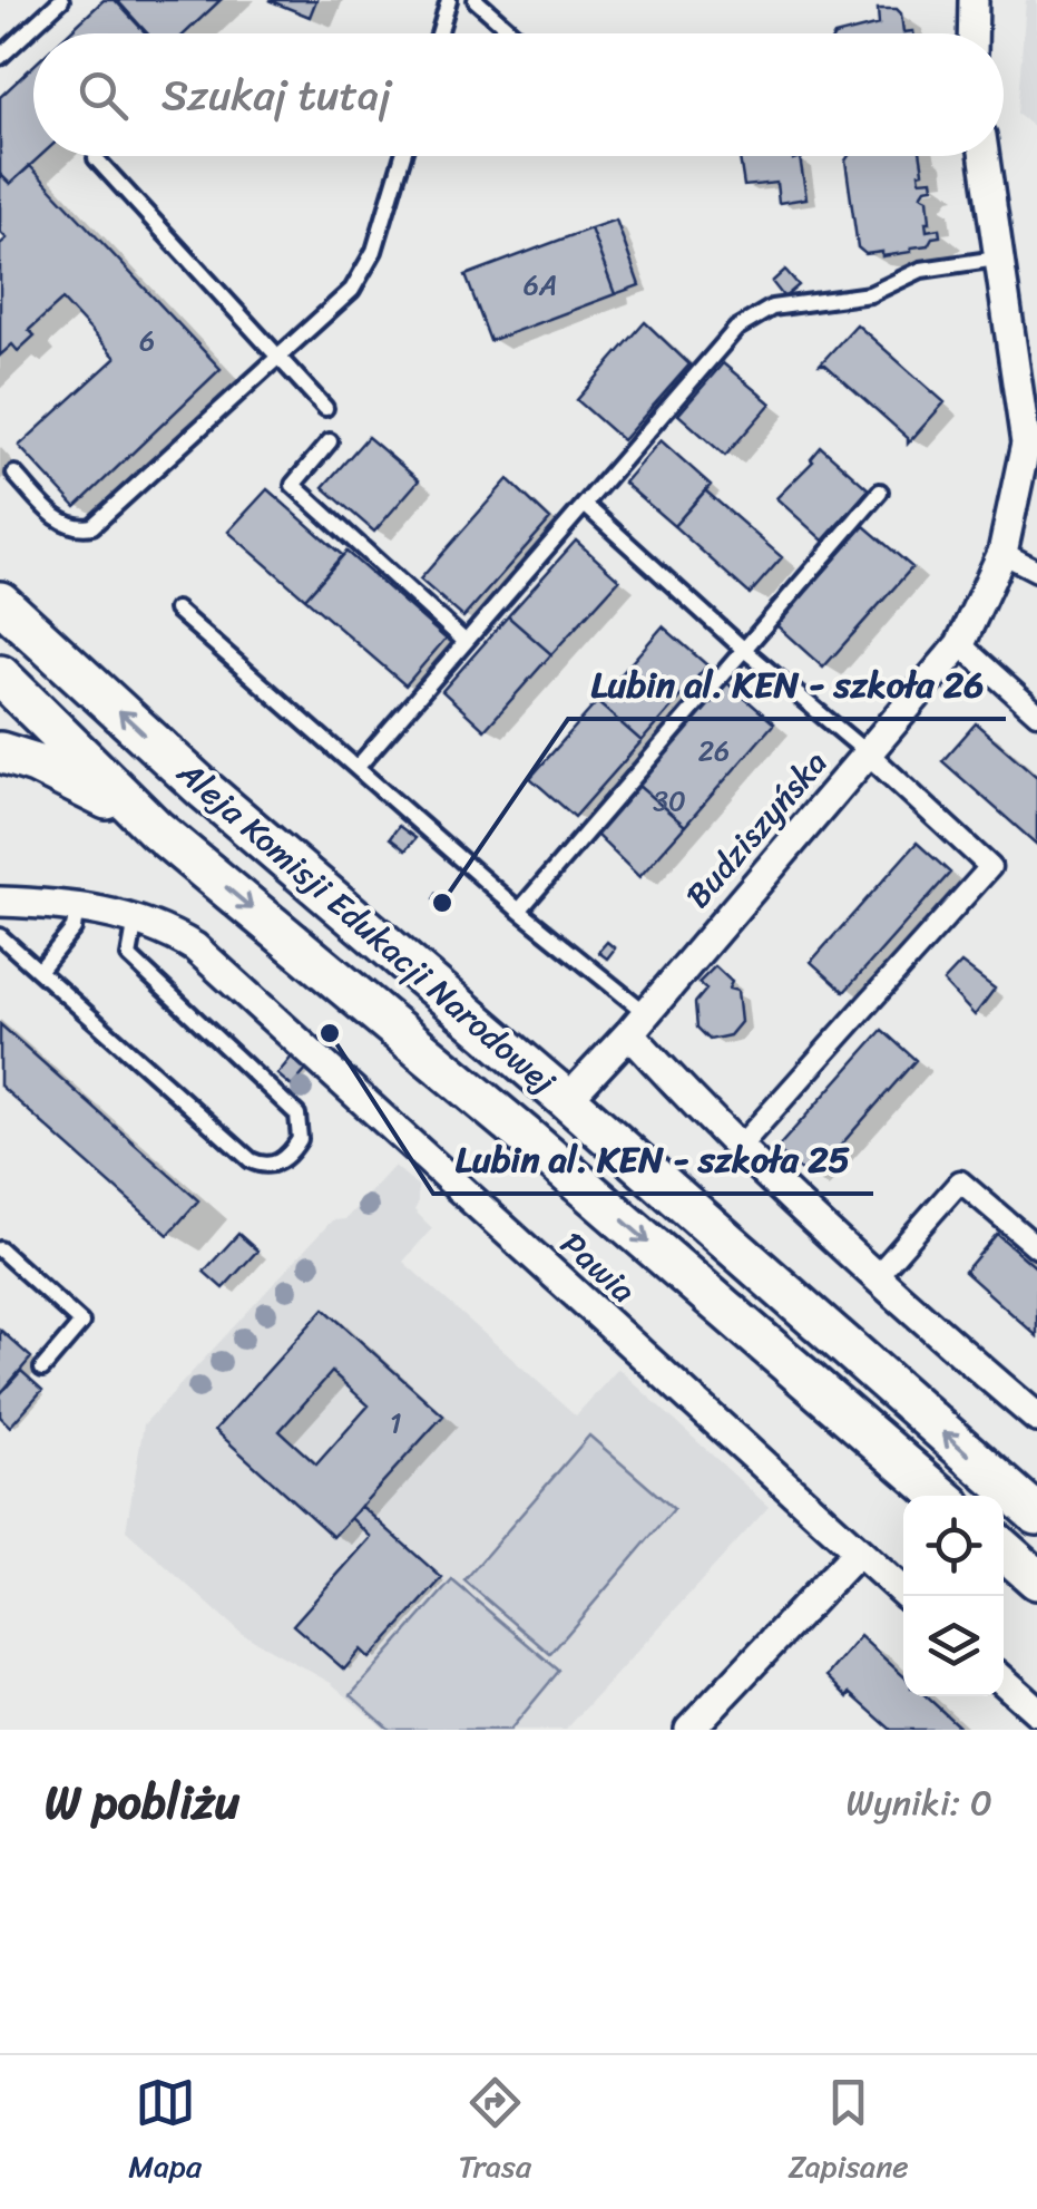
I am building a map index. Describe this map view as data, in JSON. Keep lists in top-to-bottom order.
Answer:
{
  "streets": {
    "main road": ["Aleja Komisji Edukacji Narodowej"],
    "street": ["Budziszyńska", "Pawia"]
  },
  "crossings": [
    ["Budziszyńska", "Aleja Komisji Edukacji Narodowej"]
  ],
  "places": ["Lubin al. KEN - szkoła 26", "Lubin al. KEN - szkoła 25"],
  "house_numbers": [
    "6A",
    "6",
    "26",
    "30",
    "1"
  ],
  "page": {
    "search": "Szukaj tutaj",
    "heading": ["W pobliżu", "Wyniki: 0"],
    "nav": ["Mapa", "Trasa", "Zapisane"]
  }
}
